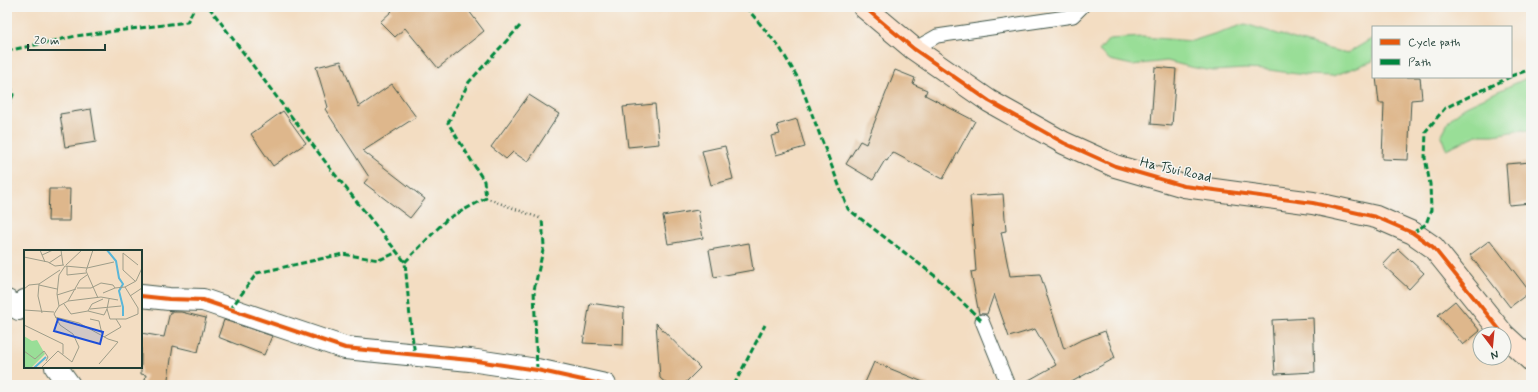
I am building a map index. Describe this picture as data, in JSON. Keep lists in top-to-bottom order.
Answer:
{
  "streets": {
    "street": ["Ha Tsui Road"]
  },
  "legend": ["Cycle path", "Path"],
  "scale_bar": "20 m",
  "north": "bottom"
}
